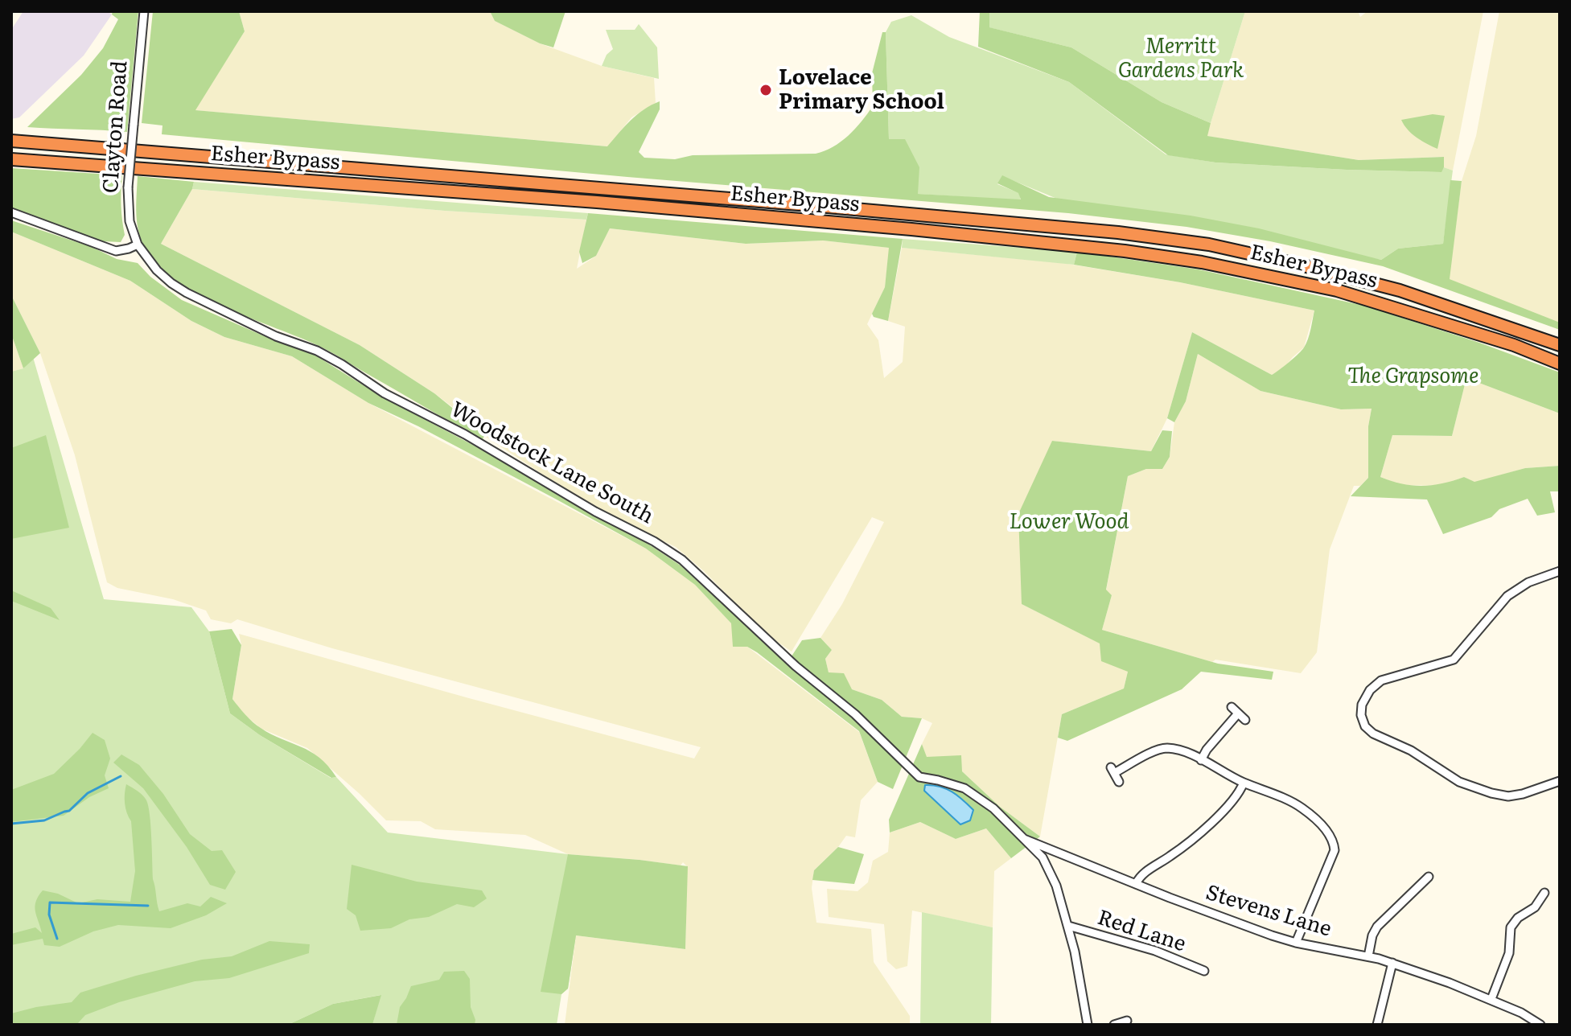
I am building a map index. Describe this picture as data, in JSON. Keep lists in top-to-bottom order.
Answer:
{
  "streets": {
    "highway": ["Esher Bypass"],
    "street": [
      "Clayton Road",
      "Woodstock Lane South",
      "Stevens Lane",
      "Red Lane"
    ]
  },
  "crossings": [
    ["Clayton Road", "Woodstock Lane South"],
    ["Woodstock Lane South", "Stevens Lane"],
    ["Woodstock Lane South", "Red Lane"],
    ["Stevens Lane", "Red Lane"]
  ],
  "parks": ["Merritt Gardens Park", "The Grapsome", "Lower Wood"],
  "places": ["Lovelace Primary School"]
}
